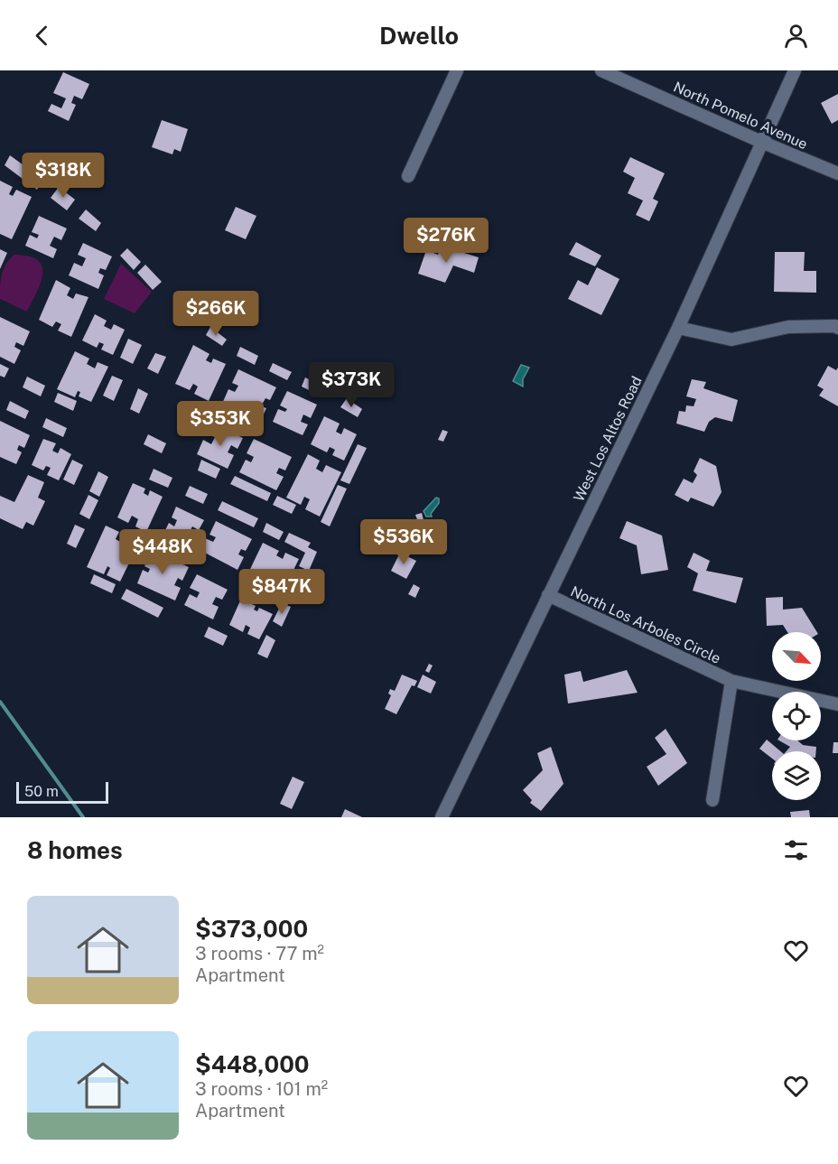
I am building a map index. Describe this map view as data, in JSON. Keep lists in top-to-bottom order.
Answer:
{
  "streets": {
    "street": ["North Pomelo Avenue", "West Los Altos Road", "North Los Arboles Circle"]
  },
  "crossings": [
    ["North Pomelo Avenue", "West Los Altos Road"],
    ["West Los Altos Road", "North Los Arboles Circle"]
  ],
  "scale_bar": "50 m",
  "north": "bottom right",
  "page": {
    "header": "Dwello",
    "price": [
      "$318K",
      "$276K",
      "$266K",
      "$373K",
      "$353K",
      "$536K",
      "$448K",
      "$847K"
    ],
    "scale": "50 m",
    "heading": "8 homes",
    "list": [
      {
        "name": "$373,000",
        "note": "3 rooms · 77 m² · Apartment"
      },
      {
        "name": "$448,000",
        "note": "3 rooms · 101 m² · Apartment"
      }
    ]
  }
}
